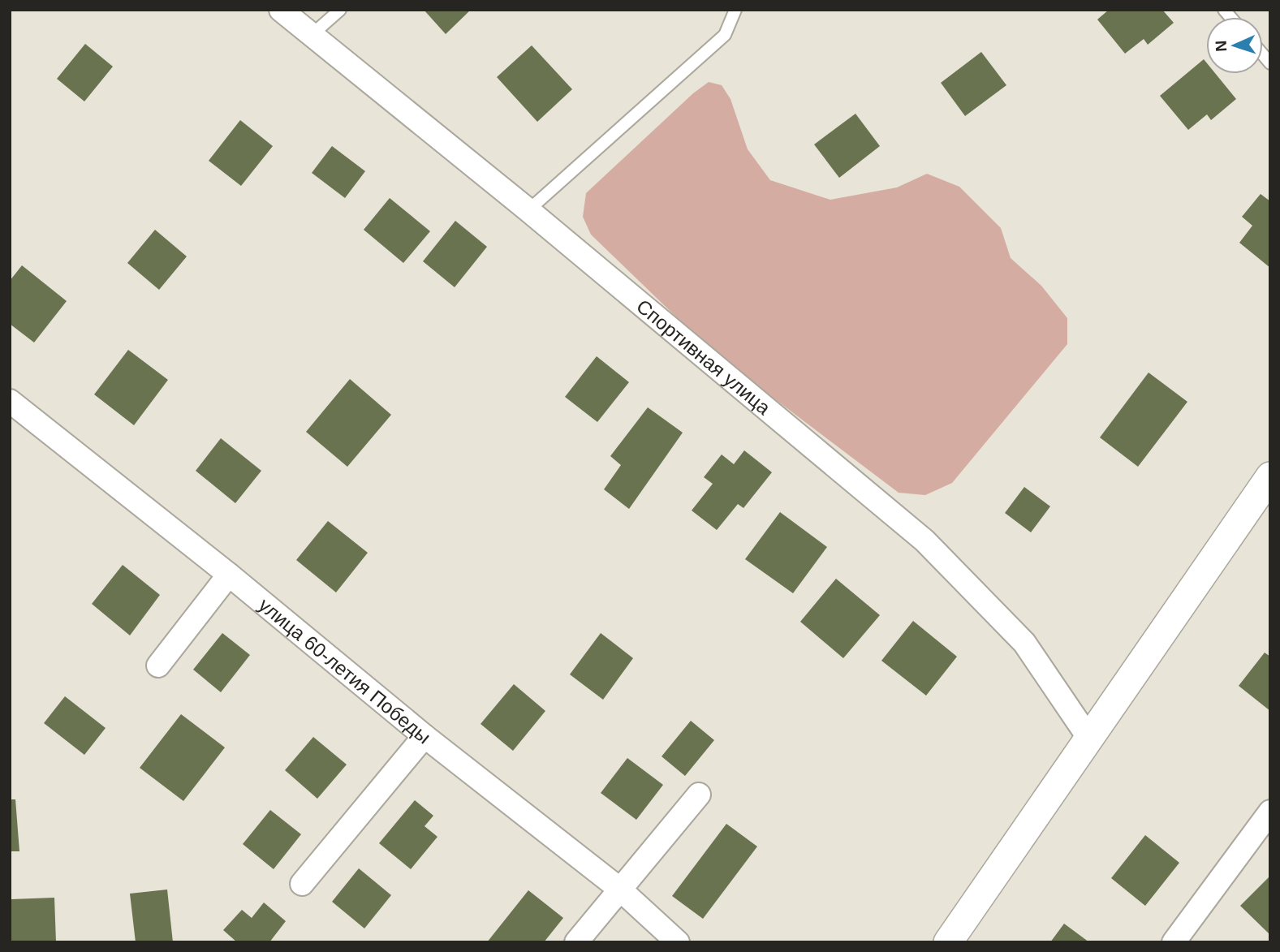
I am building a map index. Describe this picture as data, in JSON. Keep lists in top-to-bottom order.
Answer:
{
  "streets": {
    "street": ["Спортивная улица", "улица 60-летия Победы"]
  },
  "north": "left"
}
